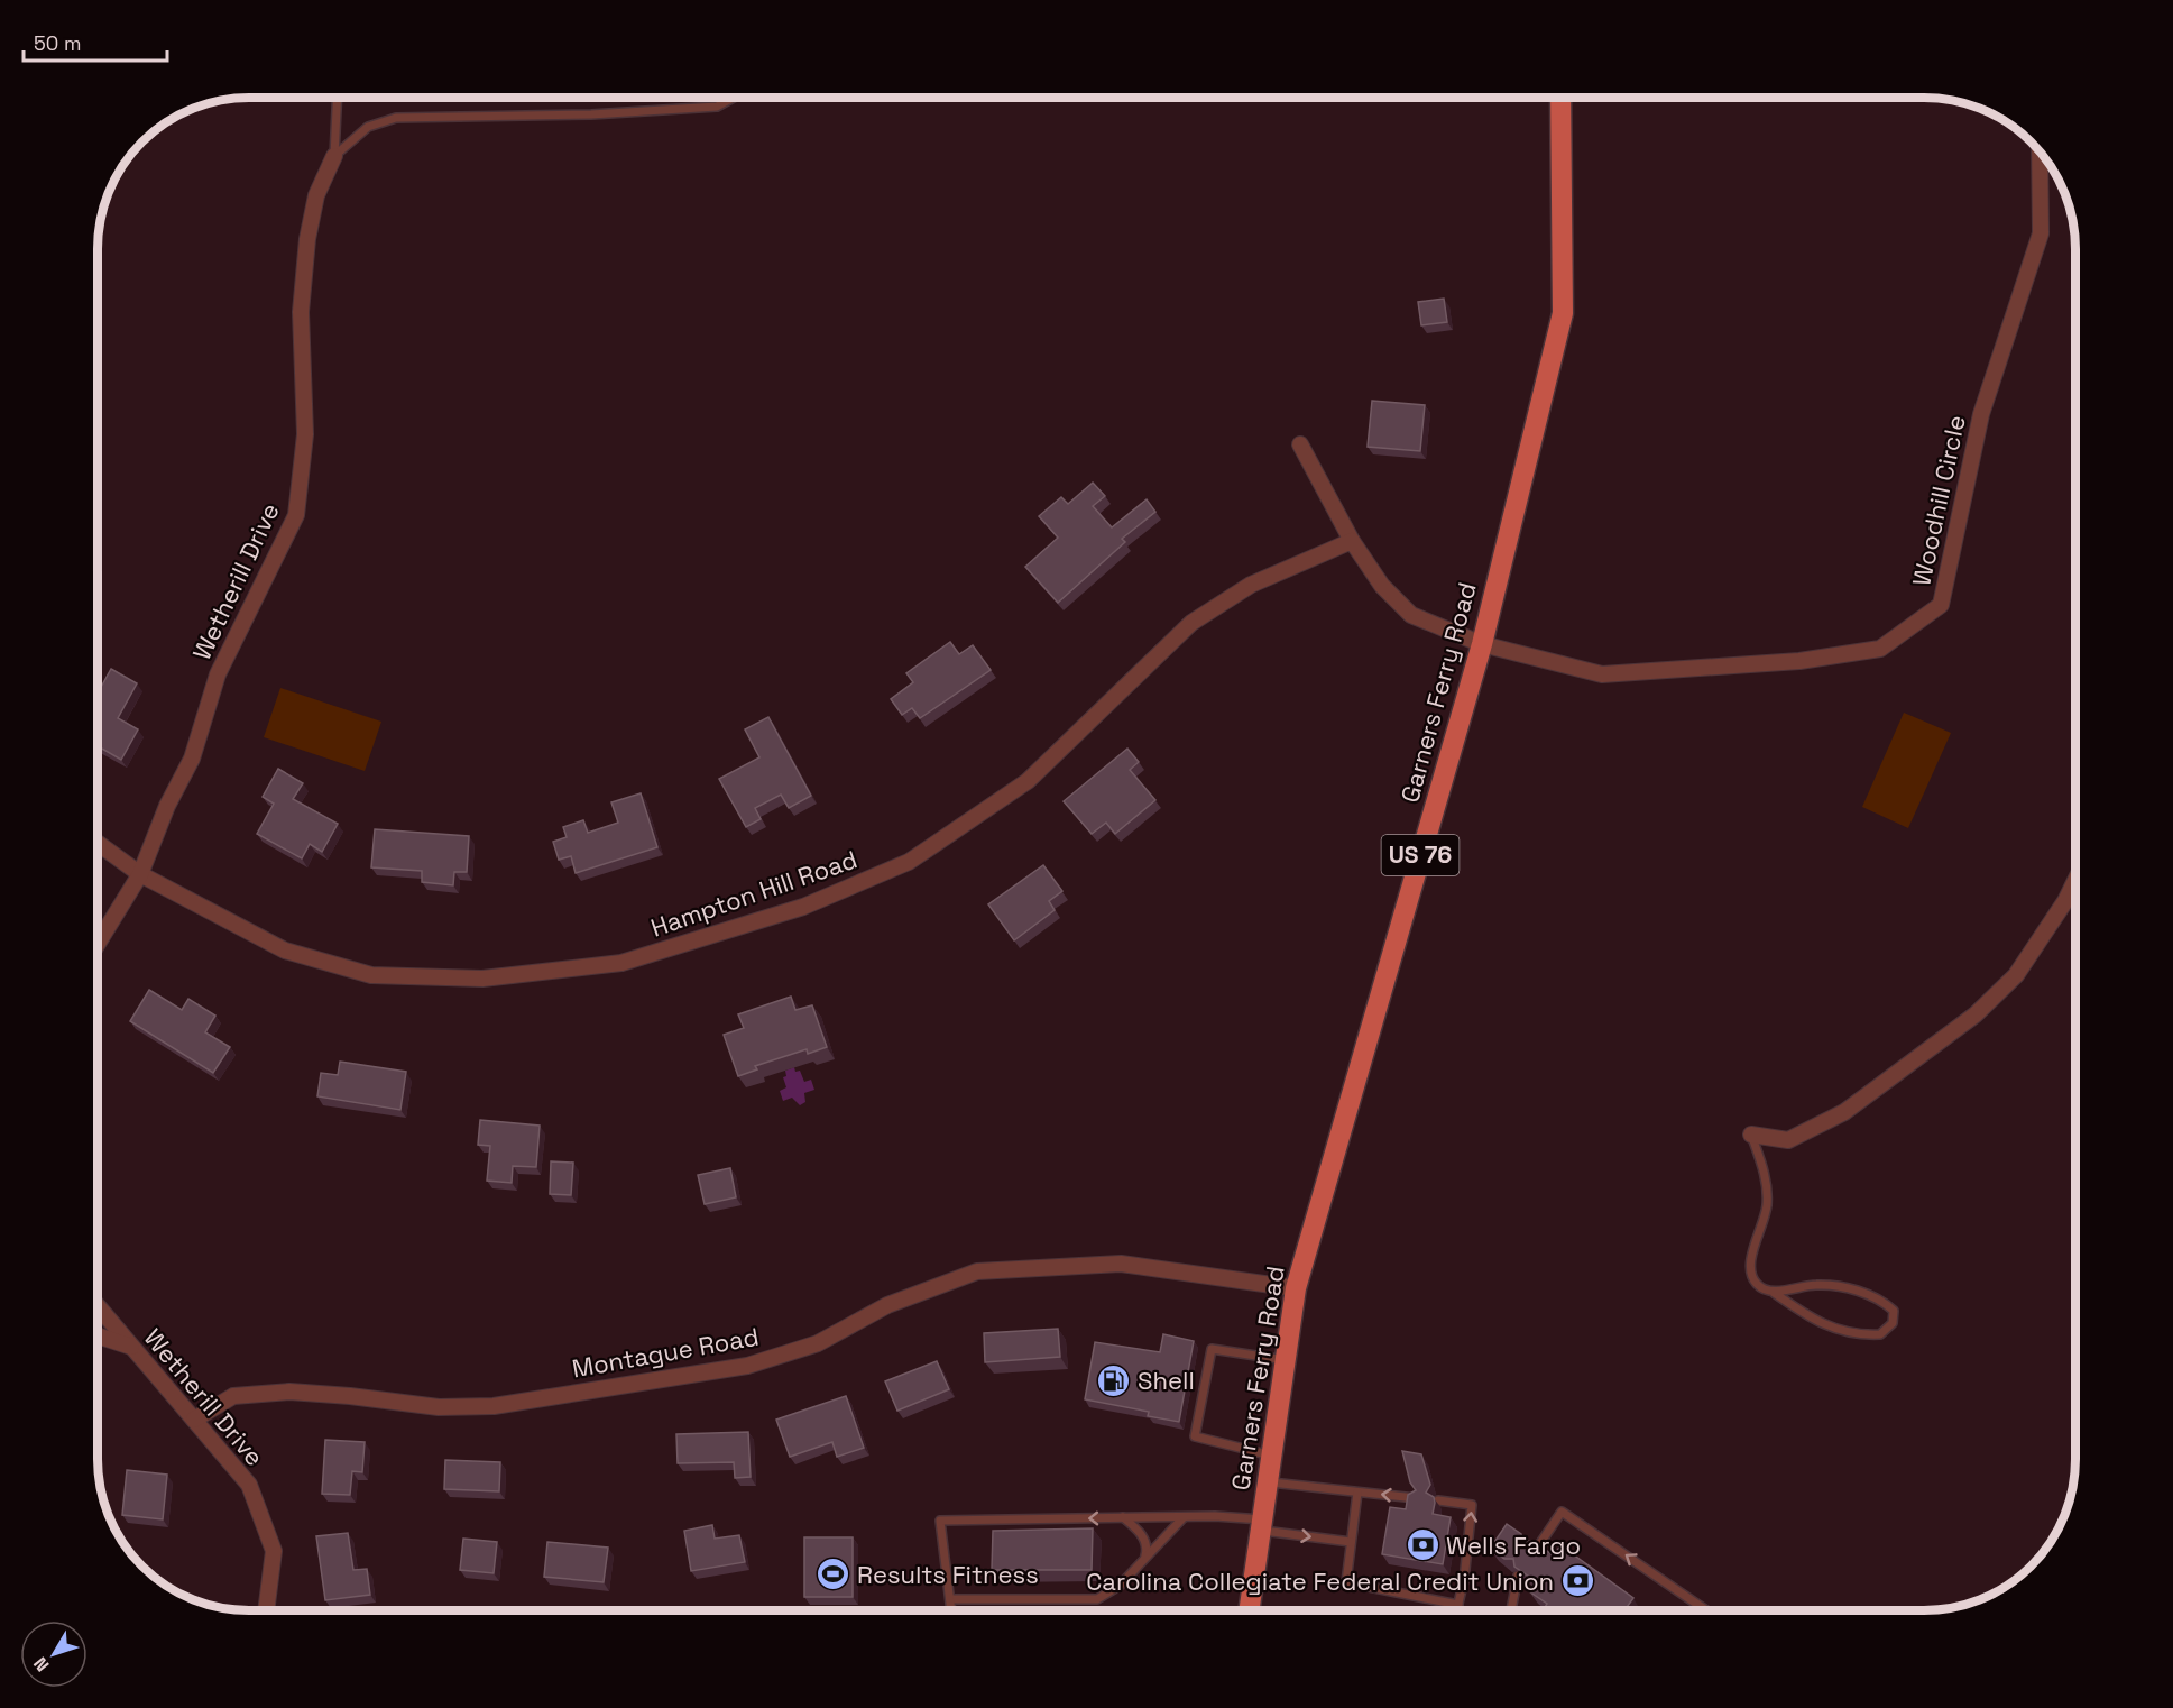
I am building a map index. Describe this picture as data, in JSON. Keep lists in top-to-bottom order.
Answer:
{
  "streets": {
    "main road": ["Garners Ferry Road", "US 76"],
    "street": [
      "Woodhill Circle",
      "Wetherill Drive",
      "Hampton Hill Road",
      "Montague Road"
    ]
  },
  "crossings": [
    ["Woodhill Circle", "Garners Ferry Road"],
    ["Wetherill Drive", "Hampton Hill Road"],
    ["Wetherill Drive", "Montague Road"],
    ["Garners Ferry Road", "Montague Road"]
  ],
  "places": {
    "fuel station": ["Shell"],
    "bank": ["Wells Fargo", "Carolina Collegiate Federal Credit Union"],
    "sports": ["Results Fitness"]
  },
  "scale_bar": "50 m",
  "north": "bottom left"
}
